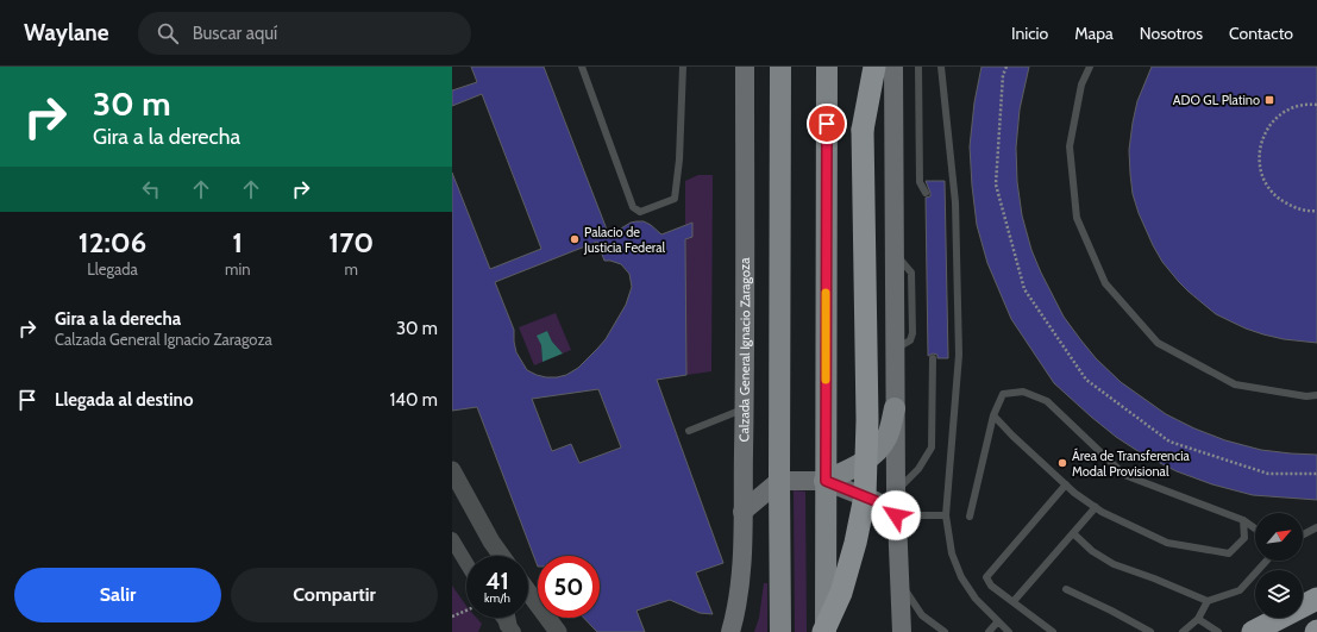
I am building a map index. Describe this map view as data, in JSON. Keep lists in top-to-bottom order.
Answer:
{
  "streets": {
    "main road": ["Calzada General Ignacio Zaragoza"]
  },
  "places": {
    "transit": ["ADO GL Platino"],
    "other": ["Palacio de Justicia Federal", "Área de Transferencia Modal Provisional"]
  },
  "north": "top right",
  "page": {
    "header": "Waylane",
    "search": "Buscar aquí",
    "nav": [
      "Inicio",
      "Mapa",
      "Nosotros",
      "Contacto"
    ],
    "turn": ["30 m", "Gira a la derecha"],
    "eta": [
      "12:06",
      "Llegada",
      "1",
      "min",
      "170",
      "m"
    ],
    "list": [
      {
        "name": "Gira a la derecha",
        "note": "Calzada General Ignacio Zaragoza",
        "value": "30 m"
      },
      {
        "name": "Llegada al destino",
        "value": "140 m"
      }
    ],
    "speed": "41 km/h",
    "limit": "50",
    "buttons": ["Salir", "Compartir"]
  }
}
